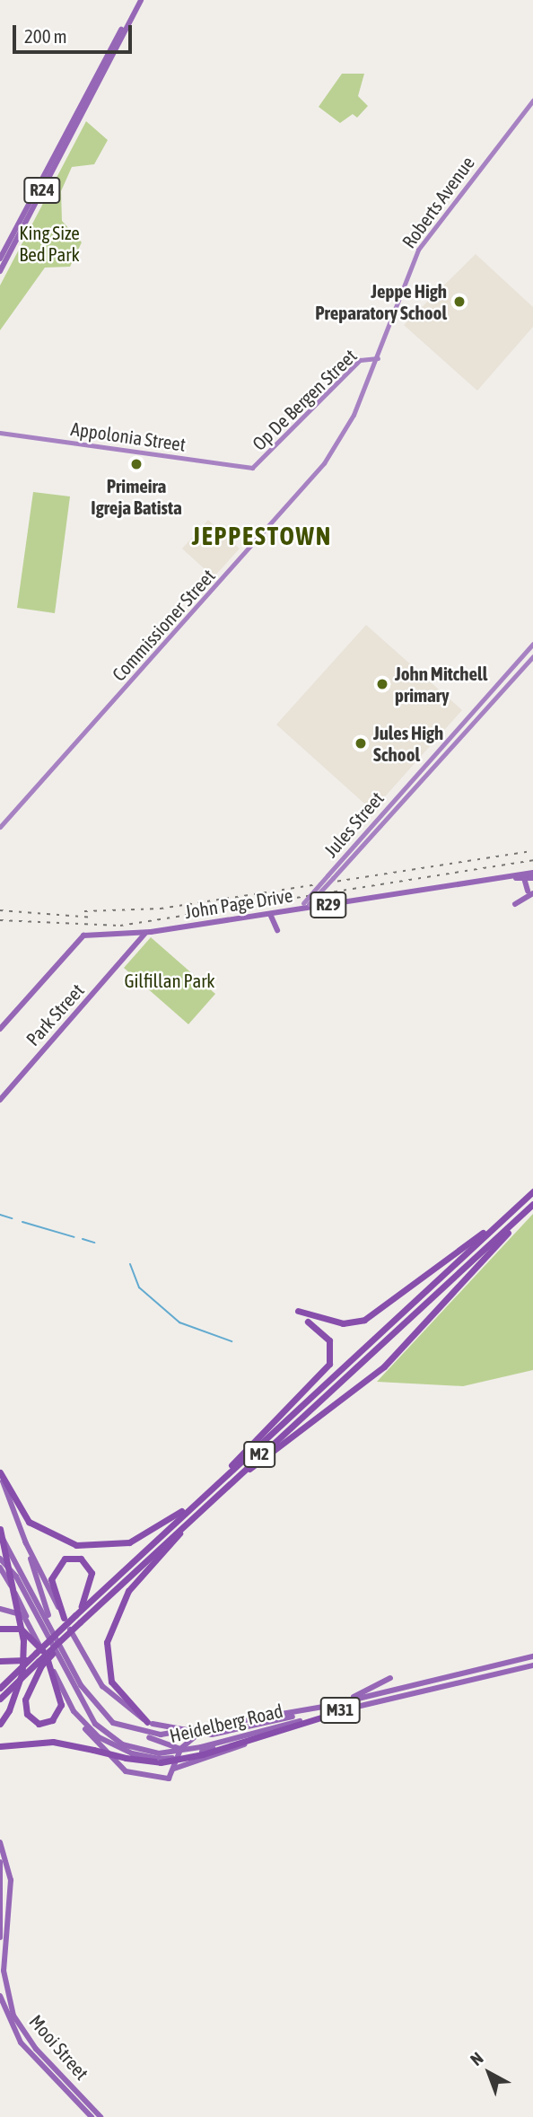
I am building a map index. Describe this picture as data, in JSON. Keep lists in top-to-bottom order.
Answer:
{
  "streets": {
    "highway": ["M2"],
    "main road": [
      "R24",
      "Roberts Avenue",
      "Op De Bergen Street",
      "Appolonia Street",
      "Commissioner Street",
      "Jules Street",
      "John Page Drive",
      "R29",
      "Park Street",
      "M31",
      "Heidelberg Road",
      "Mooi Street"
    ]
  },
  "crossings": [
    ["Roberts Avenue", "Commissioner Street"],
    ["Op De Bergen Street", "Appolonia Street"],
    ["Op De Bergen Street", "Commissioner Street"],
    ["Jules Street", "John Page Drive"],
    ["John Page Drive", "Park Street"],
    ["M31", "Heidelberg Road"]
  ],
  "districts": ["JEPPESTOWN"],
  "parks": ["King Size Bed Park", "Gilfillan Park"],
  "places": [
    "Jeppe High Preparatory School",
    "Primeira Igreja Batista",
    "John Mitchell primary",
    "Jules High School"
  ],
  "scale_bar": "200 m",
  "north": "top left"
}
